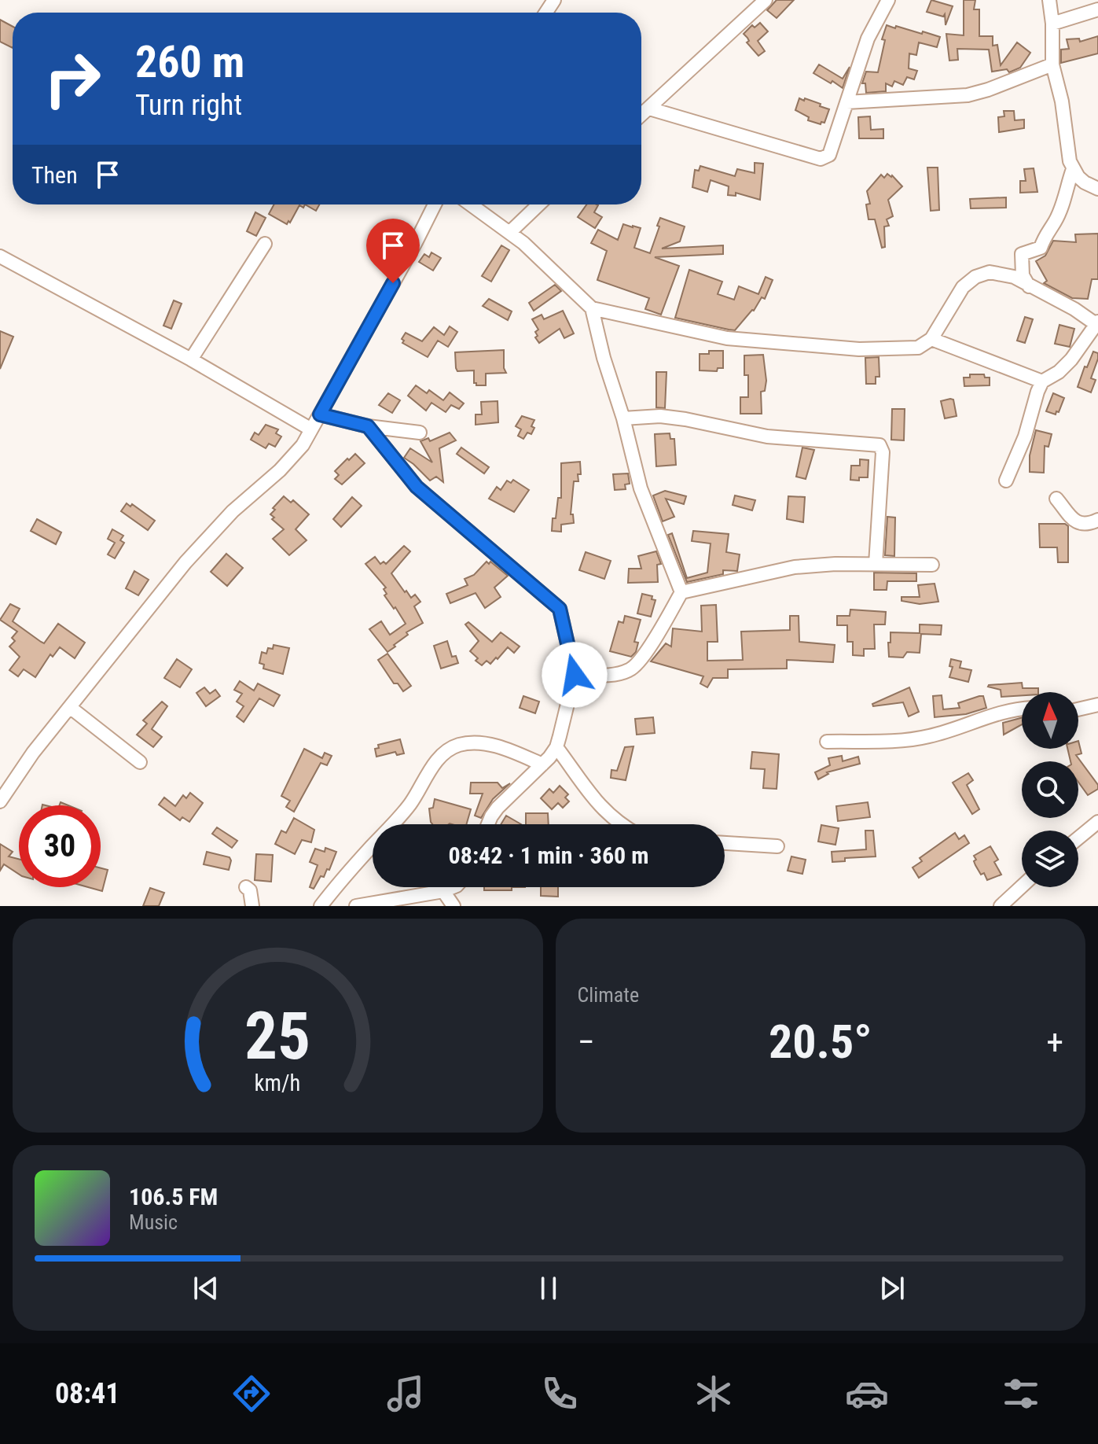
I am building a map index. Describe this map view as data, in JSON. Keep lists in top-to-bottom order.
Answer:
{
  "north": "top",
  "page": {
    "turn": ["260 m", "Turn right"],
    "then": "Then",
    "limit": "30",
    "trip": "08:42 · 1 min · 360 m",
    "tile": "Climate",
    "heat": ["−", "20.5°", "+"],
    "song": ["106.5 FM", "Music"],
    "tabs": "08:41",
    "gauge": ["25", "km/h"]
  }
}
